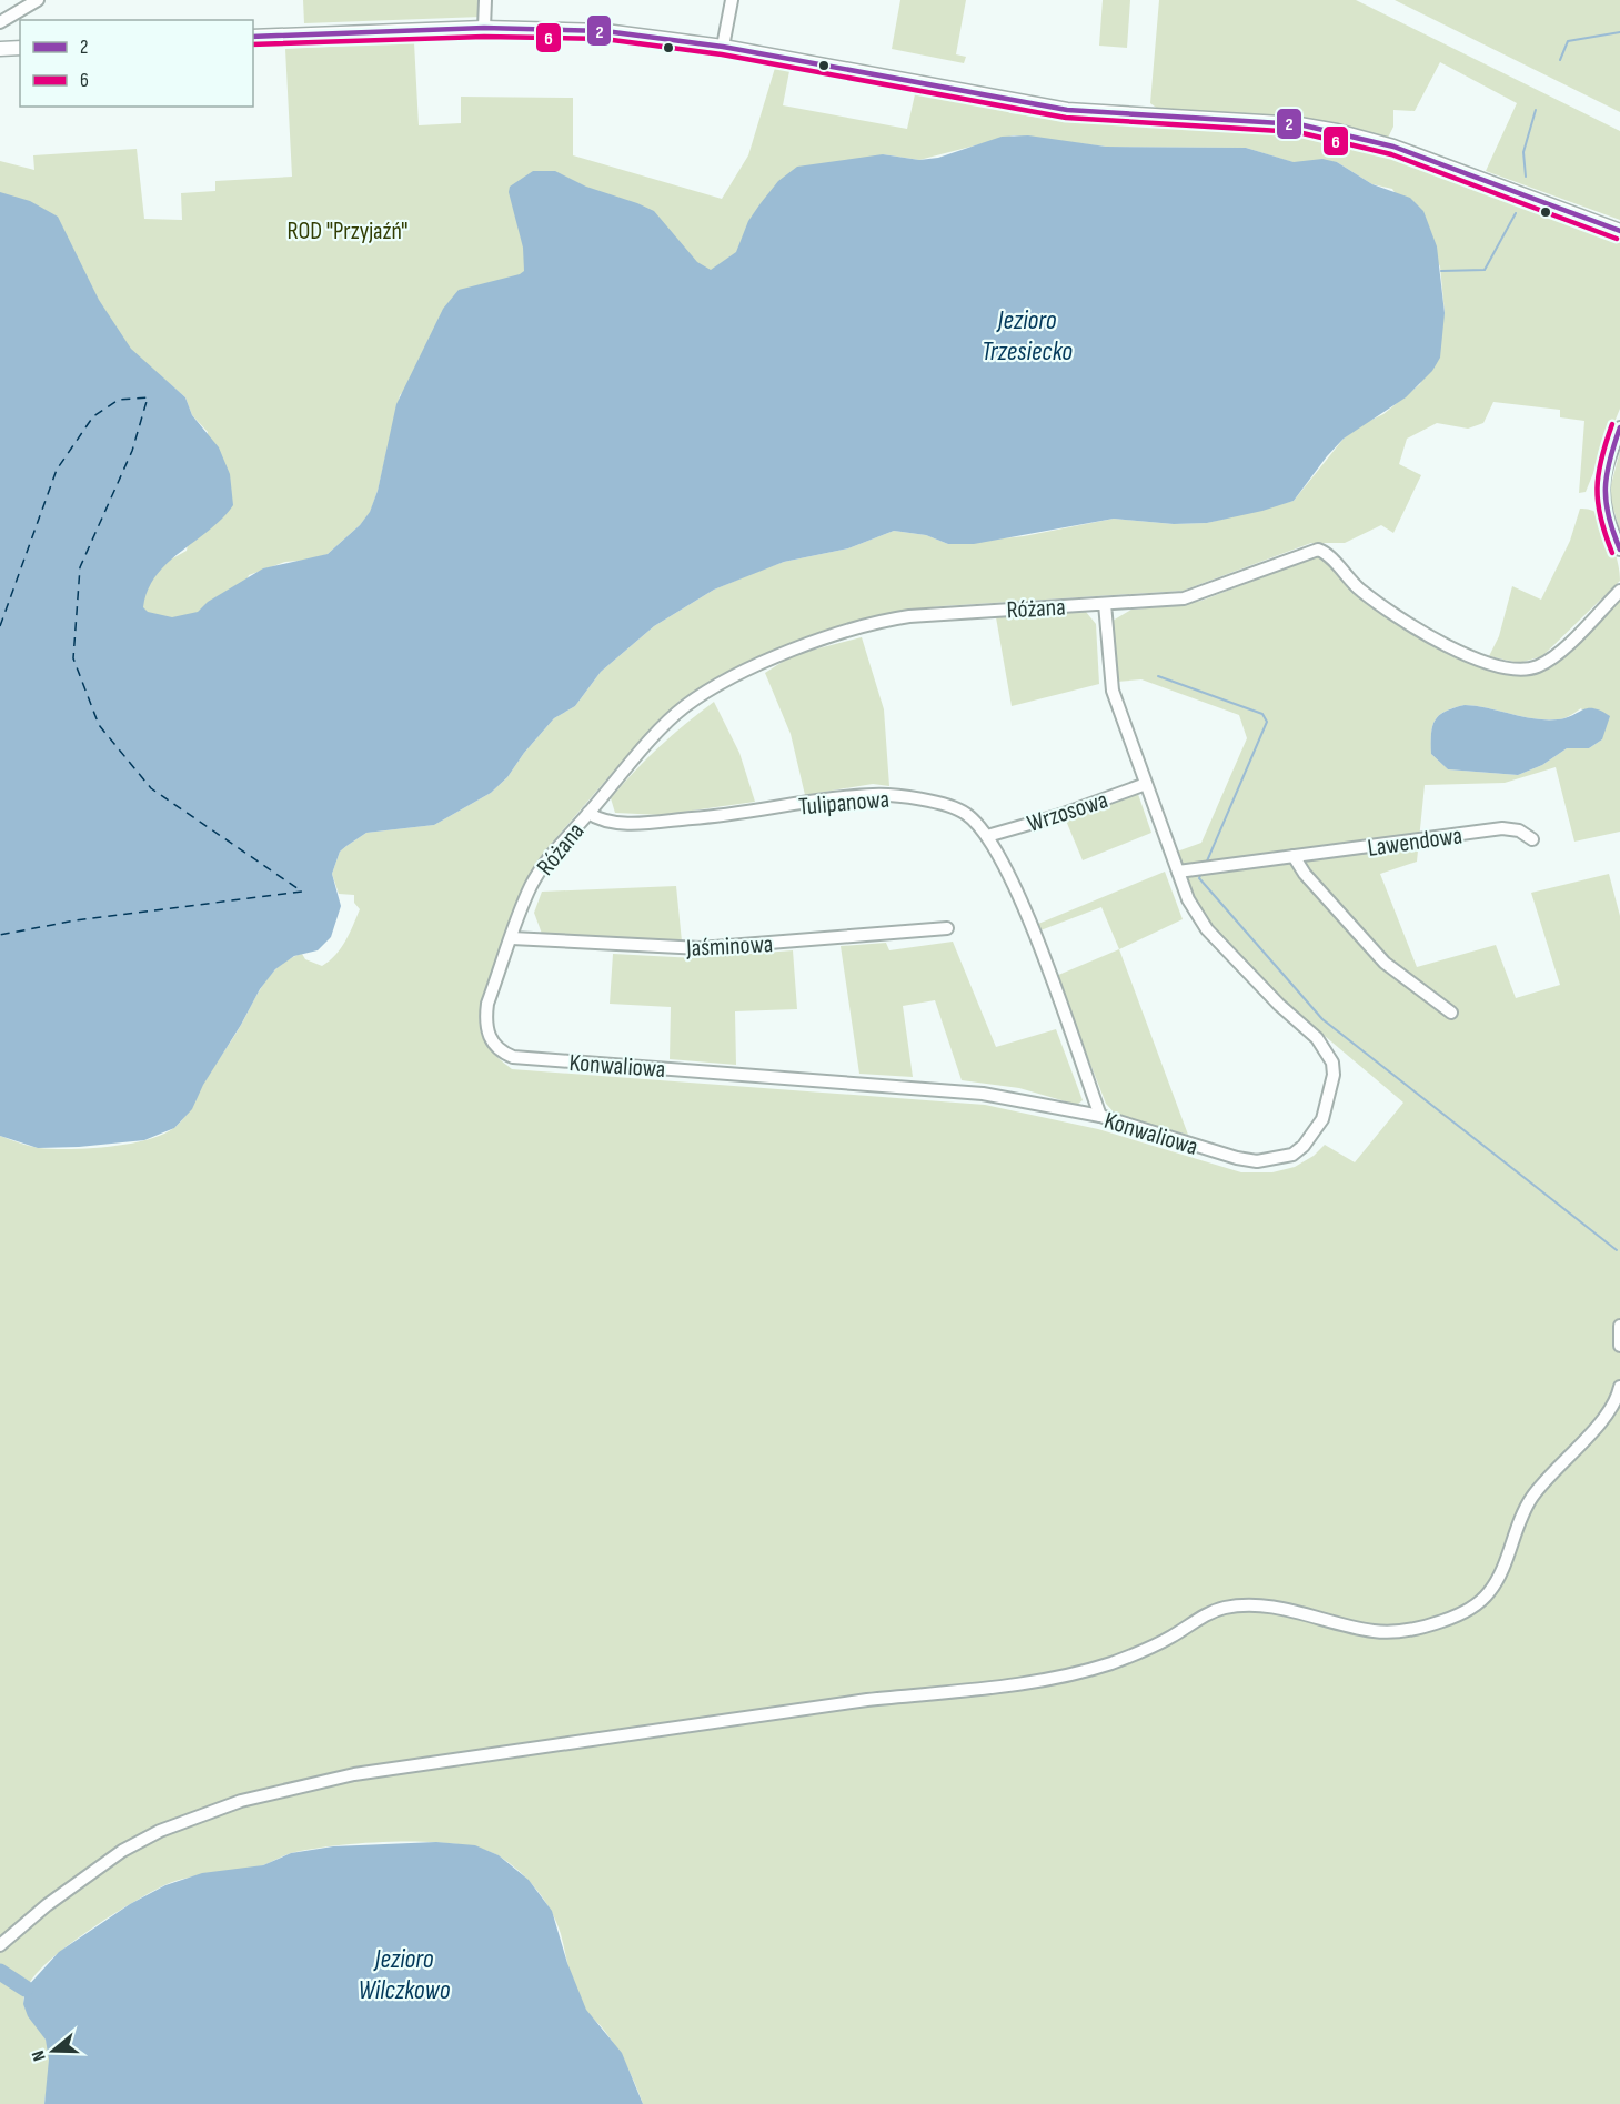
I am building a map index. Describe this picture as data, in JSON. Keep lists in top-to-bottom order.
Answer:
{
  "streets": {
    "street": [
      "Różana",
      "Tulipanowa",
      "Wrzosowa",
      "Lawendowa",
      "Jaśminowa",
      "Konwaliowa"
    ]
  },
  "crossings": [
    ["Różana", "Tulipanowa"],
    ["Różana", "Jaśminowa"],
    ["Różana", "Konwaliowa"],
    ["Tulipanowa", "Wrzosowa"],
    ["Tulipanowa", "Konwaliowa"],
    ["Wrzosowa", "Konwaliowa"],
    ["Lawendowa", "Konwaliowa"],
    ["Jaśminowa", "Konwaliowa"]
  ],
  "water": ["Jezioro Trzesiecko", "Jezioro Wilczkowo"],
  "parks": ["ROD \"Przyjaźń\""],
  "lines": ["transit line 2", "transit line 6"],
  "legend": ["2", "6"],
  "north": "left"
}
